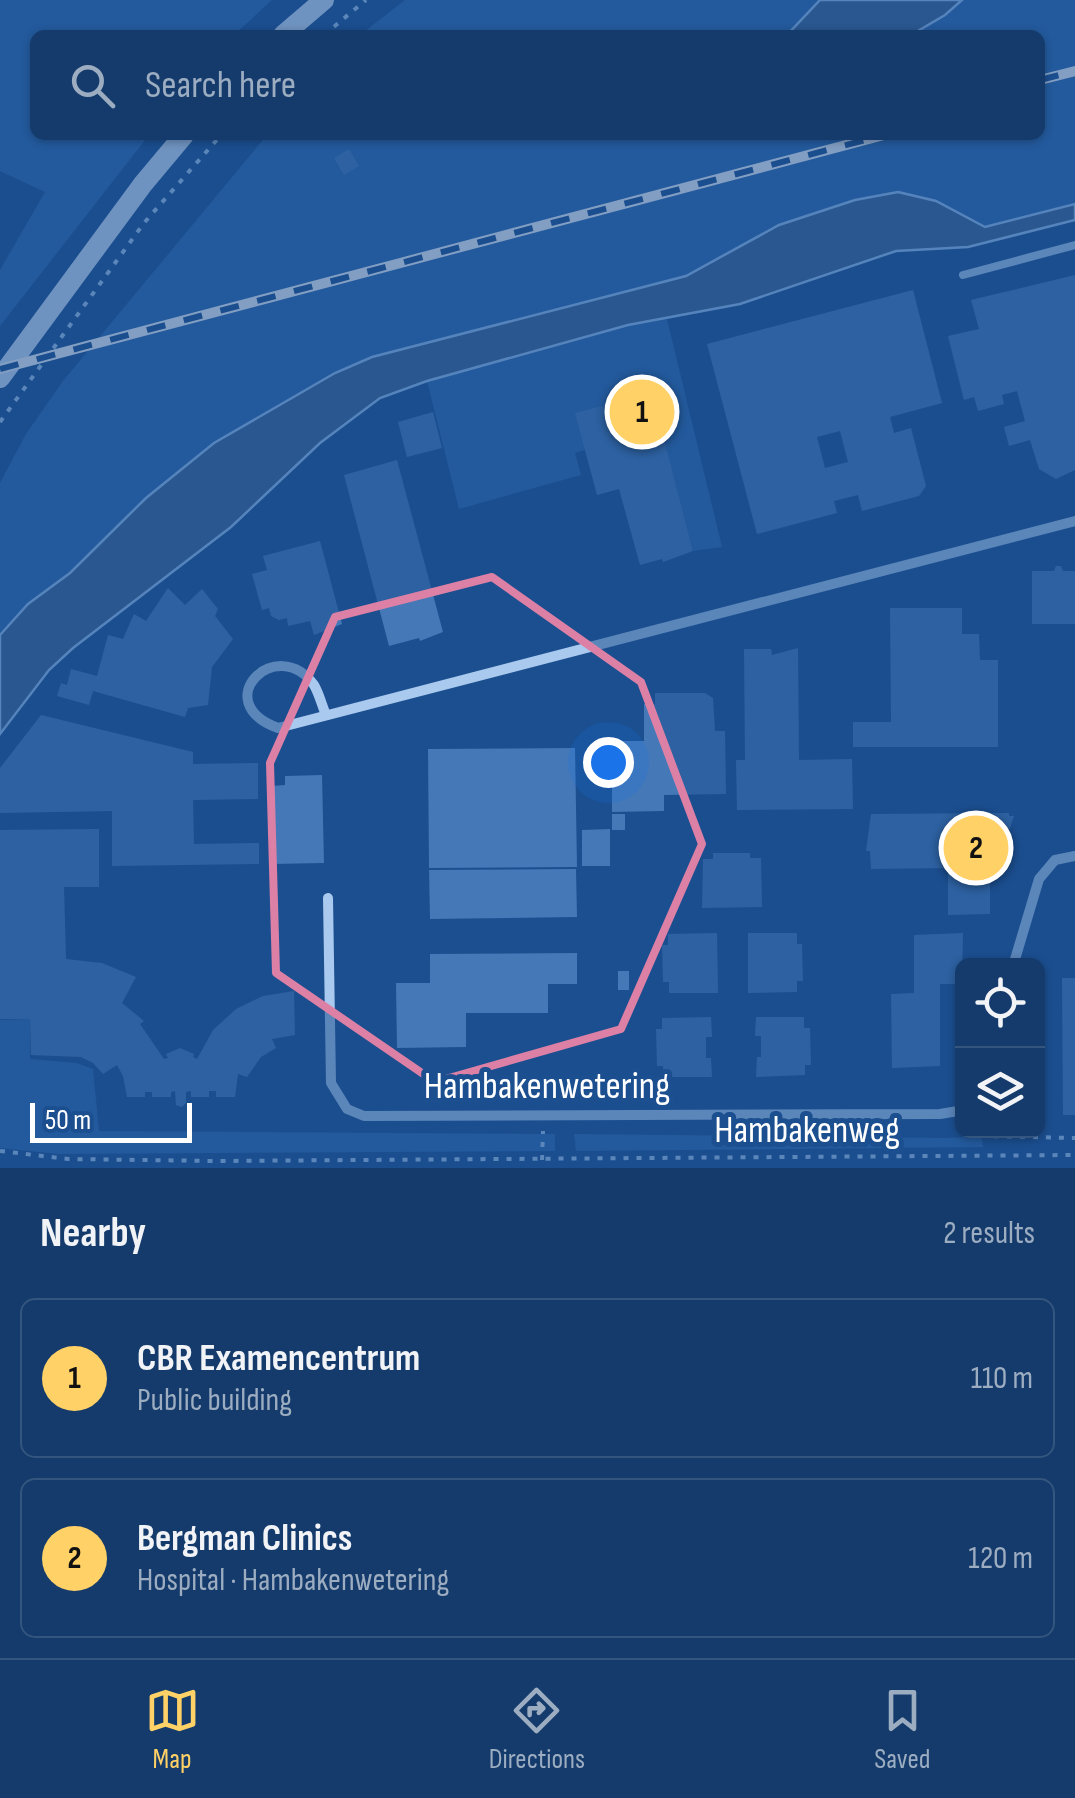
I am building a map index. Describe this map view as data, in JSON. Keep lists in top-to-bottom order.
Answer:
{
  "streets": {
    "street": ["Hambakenwetering"],
    "path": ["Hambakenweg"]
  },
  "scale_bar": "50 m",
  "page": {
    "search": "Search here",
    "pins": ["1", "2"],
    "scale": "50 m",
    "heading": ["Nearby", "2 results"],
    "list": [
      {
        "mark": "1",
        "name": "CBR Examencentrum",
        "note": "Public building",
        "value": "110 m"
      },
      {
        "mark": "2",
        "name": "Bergman Clinics",
        "note": "Hospital · Hambakenwetering",
        "value": "120 m"
      }
    ],
    "nav": ["Map", "Directions", "Saved"]
  }
}
